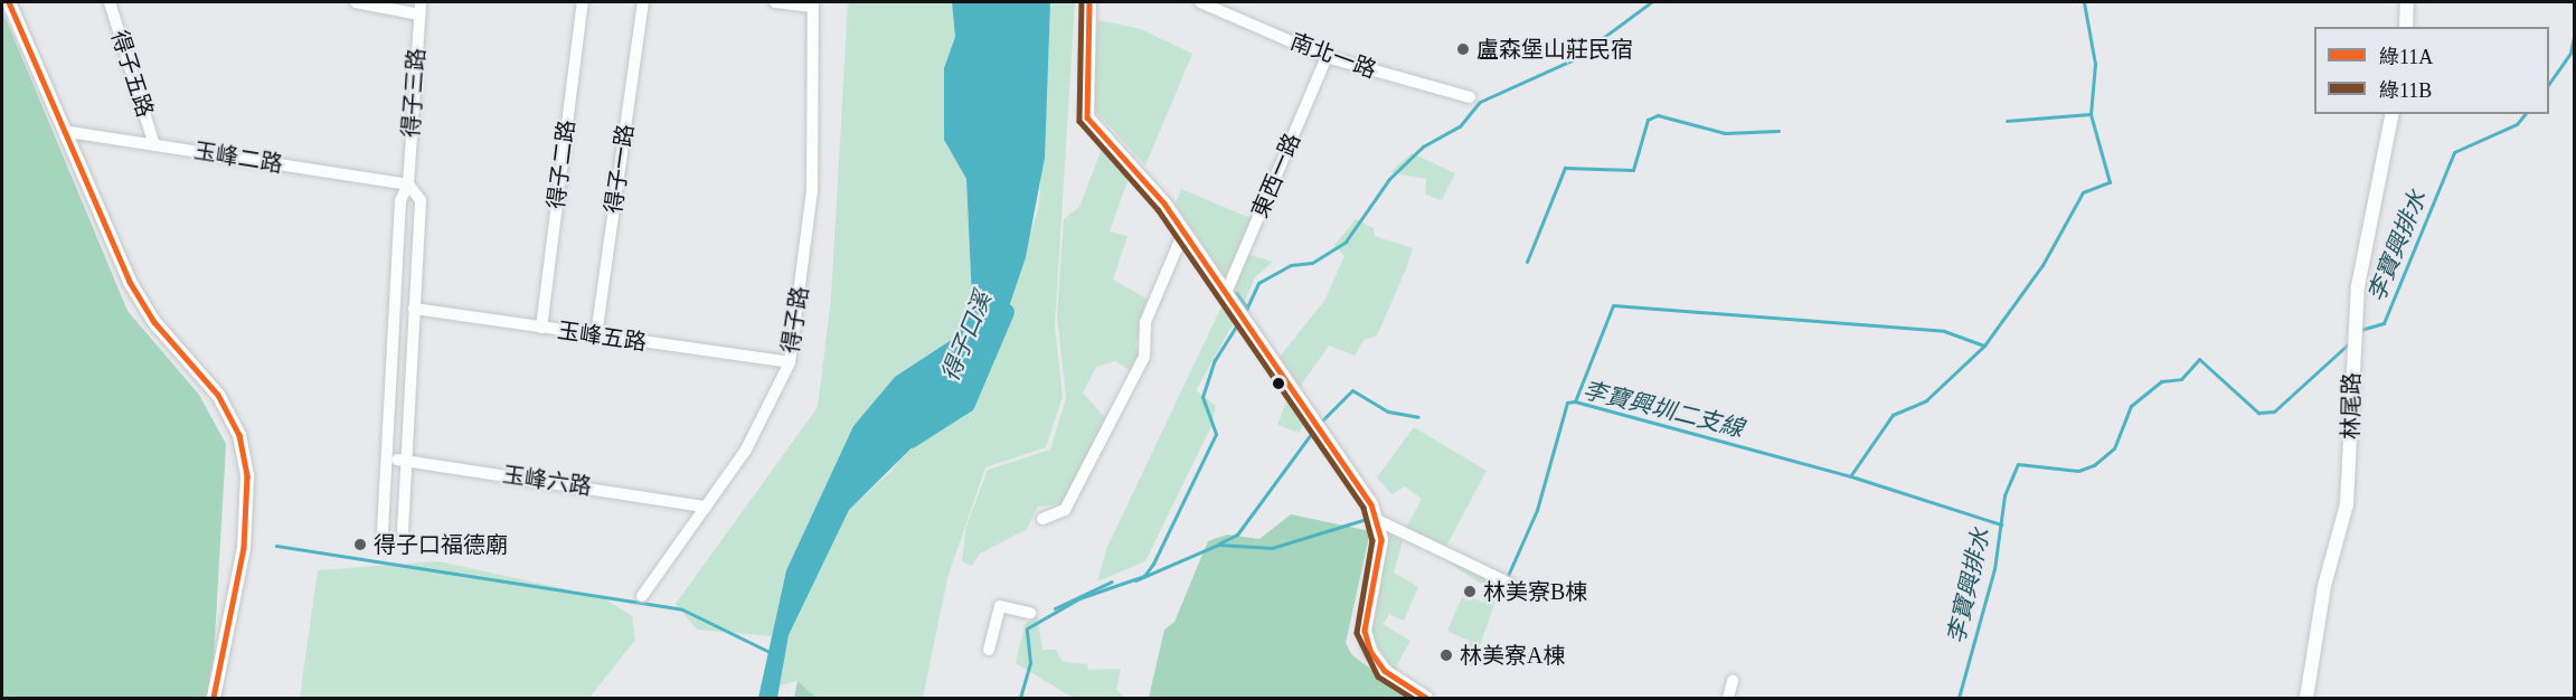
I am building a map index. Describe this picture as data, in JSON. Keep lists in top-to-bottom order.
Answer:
{
  "streets": {
    "street": [
      "南北一路",
      "得子五路",
      "得子三路",
      "玉峰二路",
      "得子二路",
      "得子一路",
      "東西一路",
      "得子路",
      "玉峰五路",
      "林尾路",
      "玉峰六路"
    ]
  },
  "crossings": [
    ["南北一路", "東西一路"],
    ["得子五路", "玉峰二路"],
    ["得子三路", "玉峰二路"],
    ["得子二路", "玉峰五路"],
    ["得子一路", "玉峰五路"],
    ["得子路", "玉峰五路"],
    ["得子路", "玉峰六路"]
  ],
  "water": ["李寶興排水", "得子口溪", "李寶興圳二支線"],
  "places": [
    "盧森堡山莊民宿",
    "得子口福德廟",
    "林美寮B棟",
    "林美寮A棟"
  ],
  "lines": ["transit line 綠11A", "transit line 綠11B"],
  "legend": ["綠11A", "綠11B"]
}
